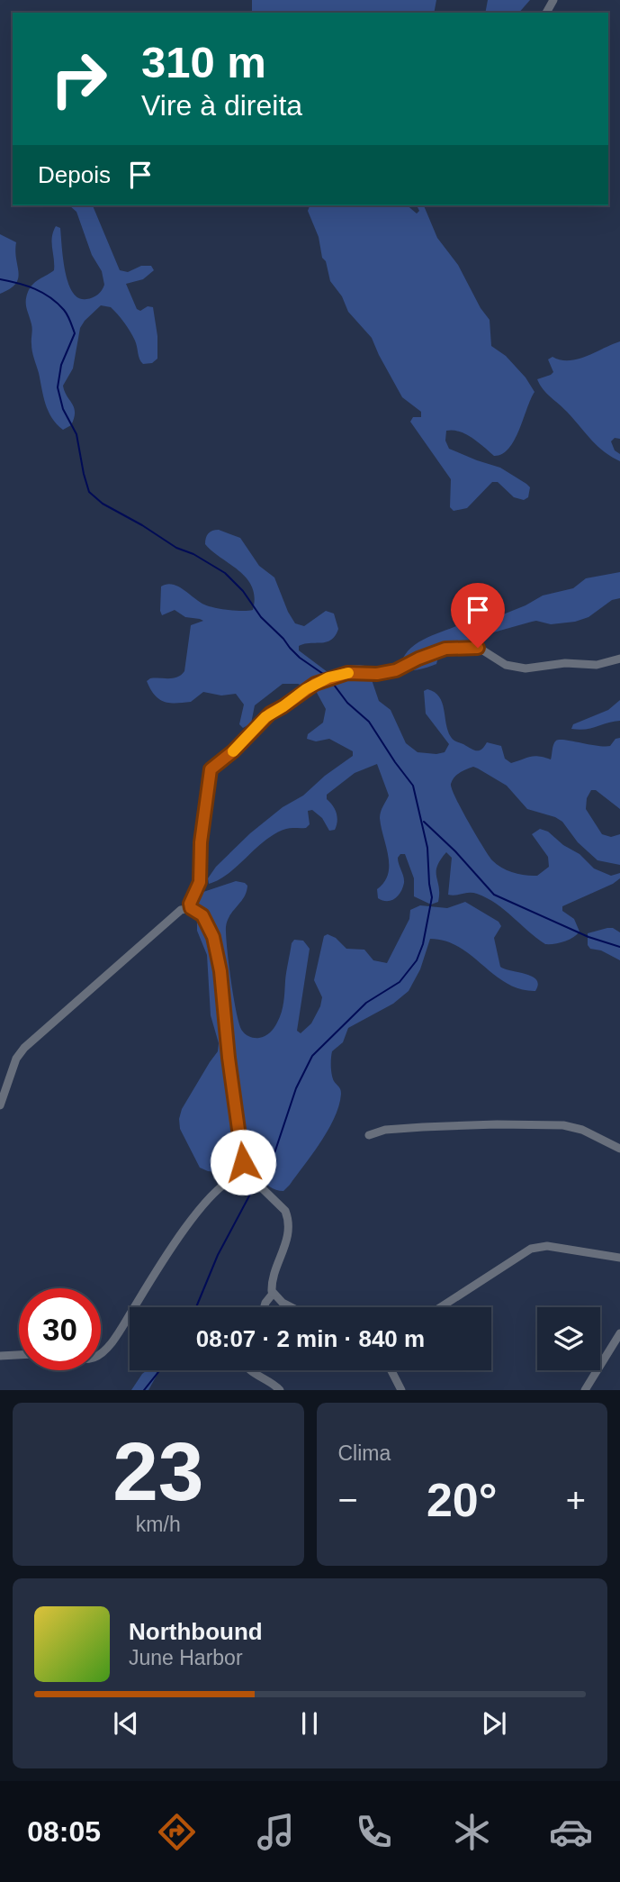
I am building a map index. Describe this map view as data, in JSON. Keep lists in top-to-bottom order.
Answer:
{
  "page": {
    "turn": ["310 m", "Vire à direita"],
    "then": "Depois",
    "limit": "30",
    "trip": "08:07 · 2 min · 840 m",
    "tile": [
      ["23", "km/h"],
      "Clima"
    ],
    "heat": ["−", "20°", "+"],
    "song": ["Northbound", "June Harbor"],
    "tabs": "08:05"
  }
}
